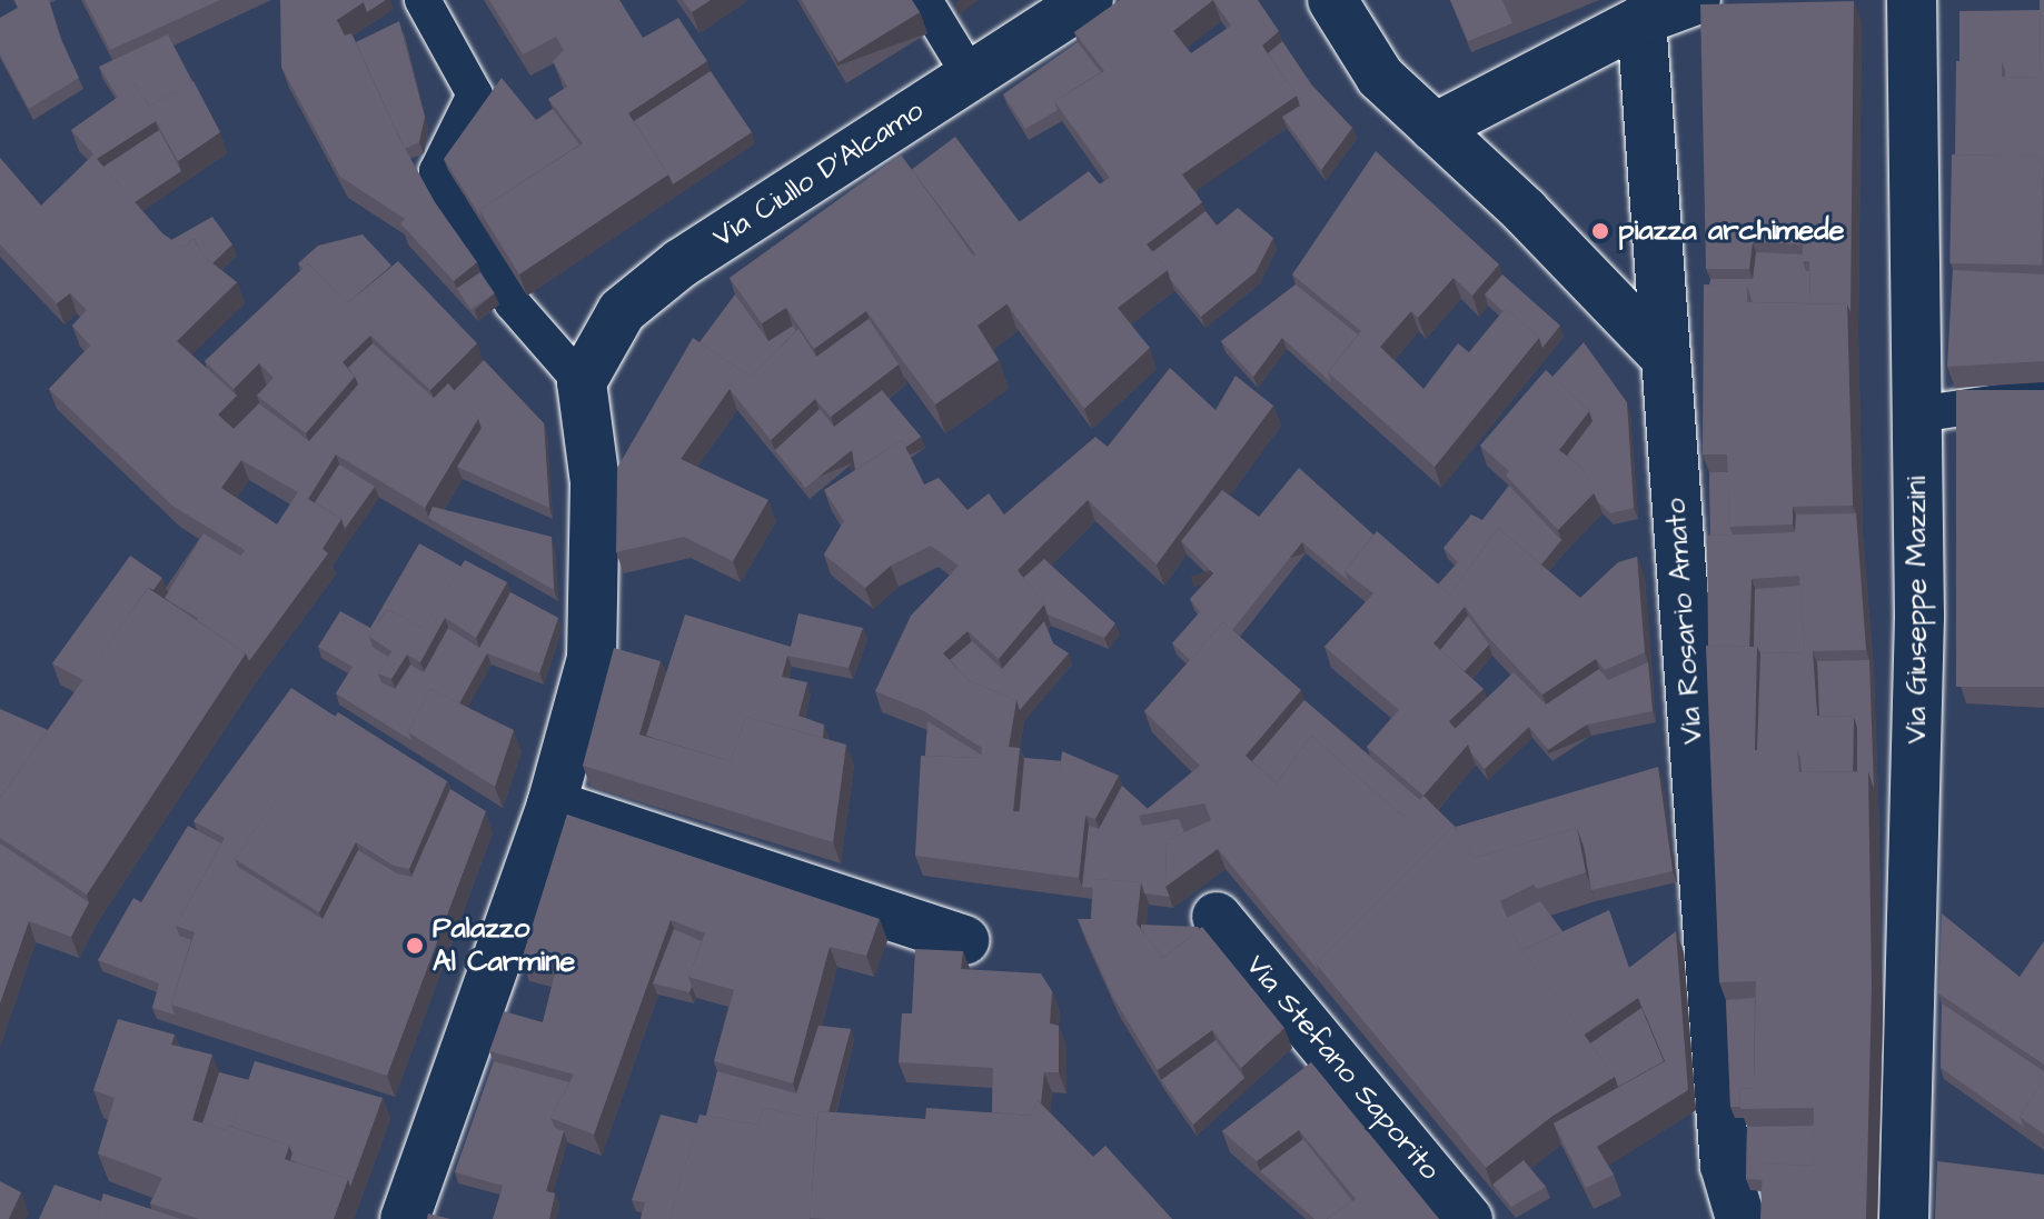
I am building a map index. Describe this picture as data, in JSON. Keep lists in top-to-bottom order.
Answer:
{
  "streets": {
    "street": [
      "Via Ciullo D'Alcamo",
      "Via Giuseppe Mazzini",
      "Via Rosario Amato",
      "Via Stefano Saporito"
    ]
  },
  "places": ["piazza archimede", "Palazzo Al Carmine"]
}
